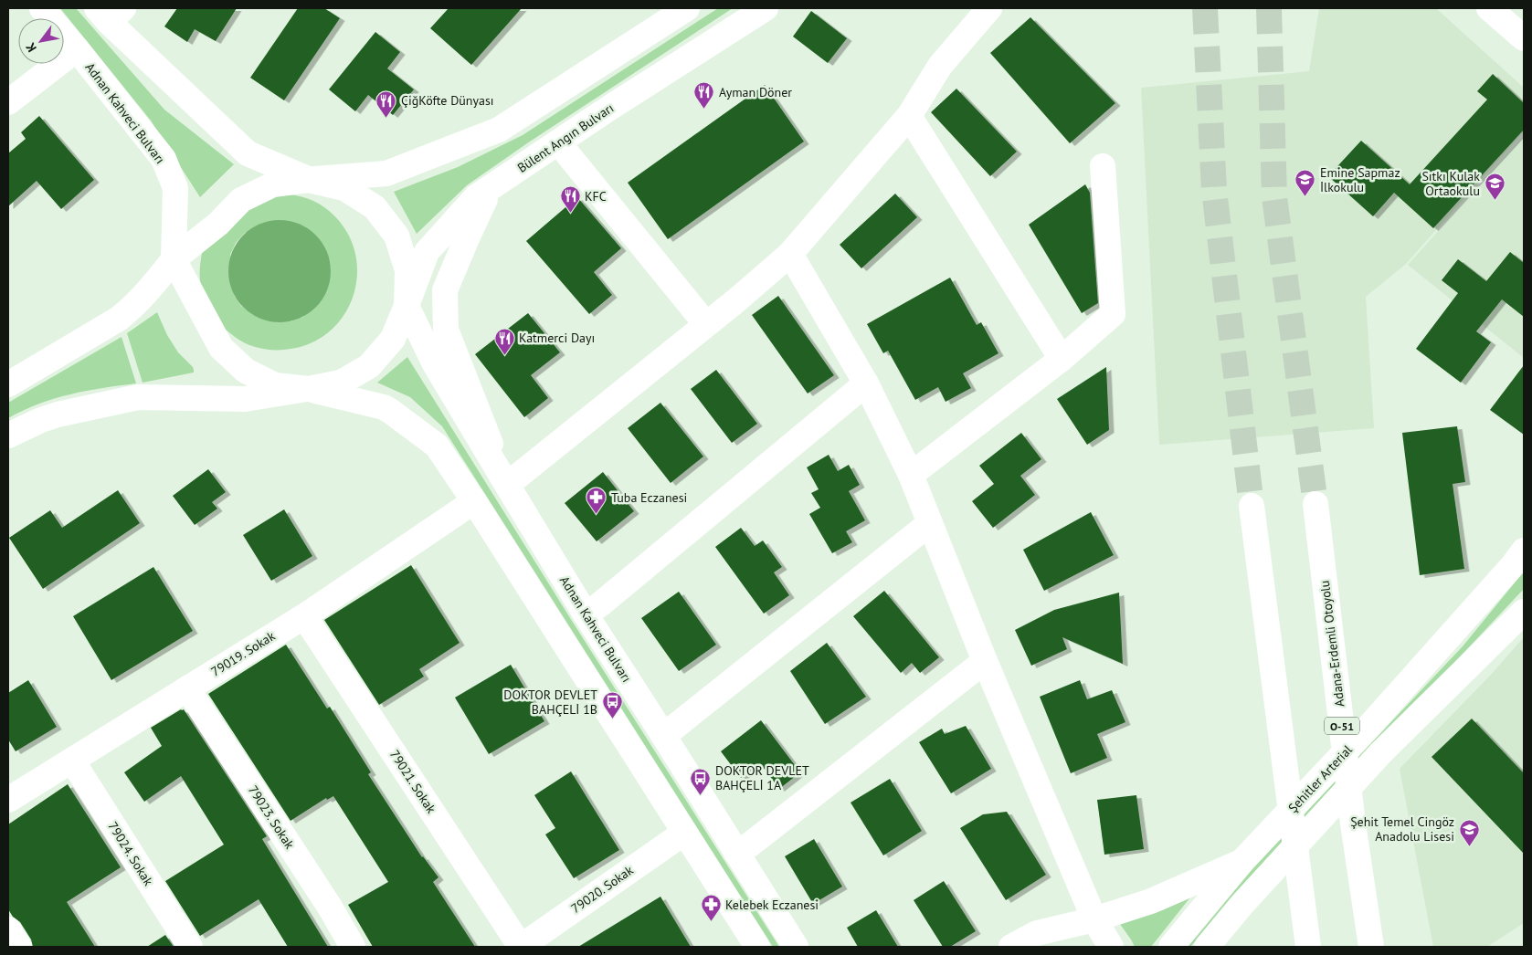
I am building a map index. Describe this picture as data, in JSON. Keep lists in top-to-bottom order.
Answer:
{
  "streets": {
    "main road": [
      "Adnan Kahveci Bulvarı",
      "Bülent Angın Bulvarı",
      "Adana-Erdemli Otoyolu",
      "79019. Sokak",
      "O-51",
      "Şehitler Arterial",
      "79021. Sokak",
      "79023. Sokak",
      "79024. Sokak",
      "79020. Sokak"
    ]
  },
  "crossings": [
    ["Adnan Kahveci Bulvarı", "Bülent Angın Bulvarı"],
    ["79019. Sokak", "79021. Sokak"],
    ["79019. Sokak", "79023. Sokak"],
    ["79019. Sokak", "79024. Sokak"],
    ["79021. Sokak", "79020. Sokak"]
  ],
  "places": {
    "restaurant": [
      "Ayman Döner",
      "ÇiğKöfte Dünyası",
      "KFC",
      "Katmerci Dayı"
    ],
    "school or university": ["Emine Sapmaz İlkokulu", "Sıtkı Kulak Ortaokulu", "Şehit Temel Cingöz Anadolu Lisesi"],
    "pharmacy": ["Tuba Eczanesi", "Kelebek Eczanesi"],
    "bus stop": ["DOKTOR DEVLET BAHÇELİ 1B", "DOKTOR DEVLET BAHÇELİ 1A"]
  },
  "north": "bottom left"
}
